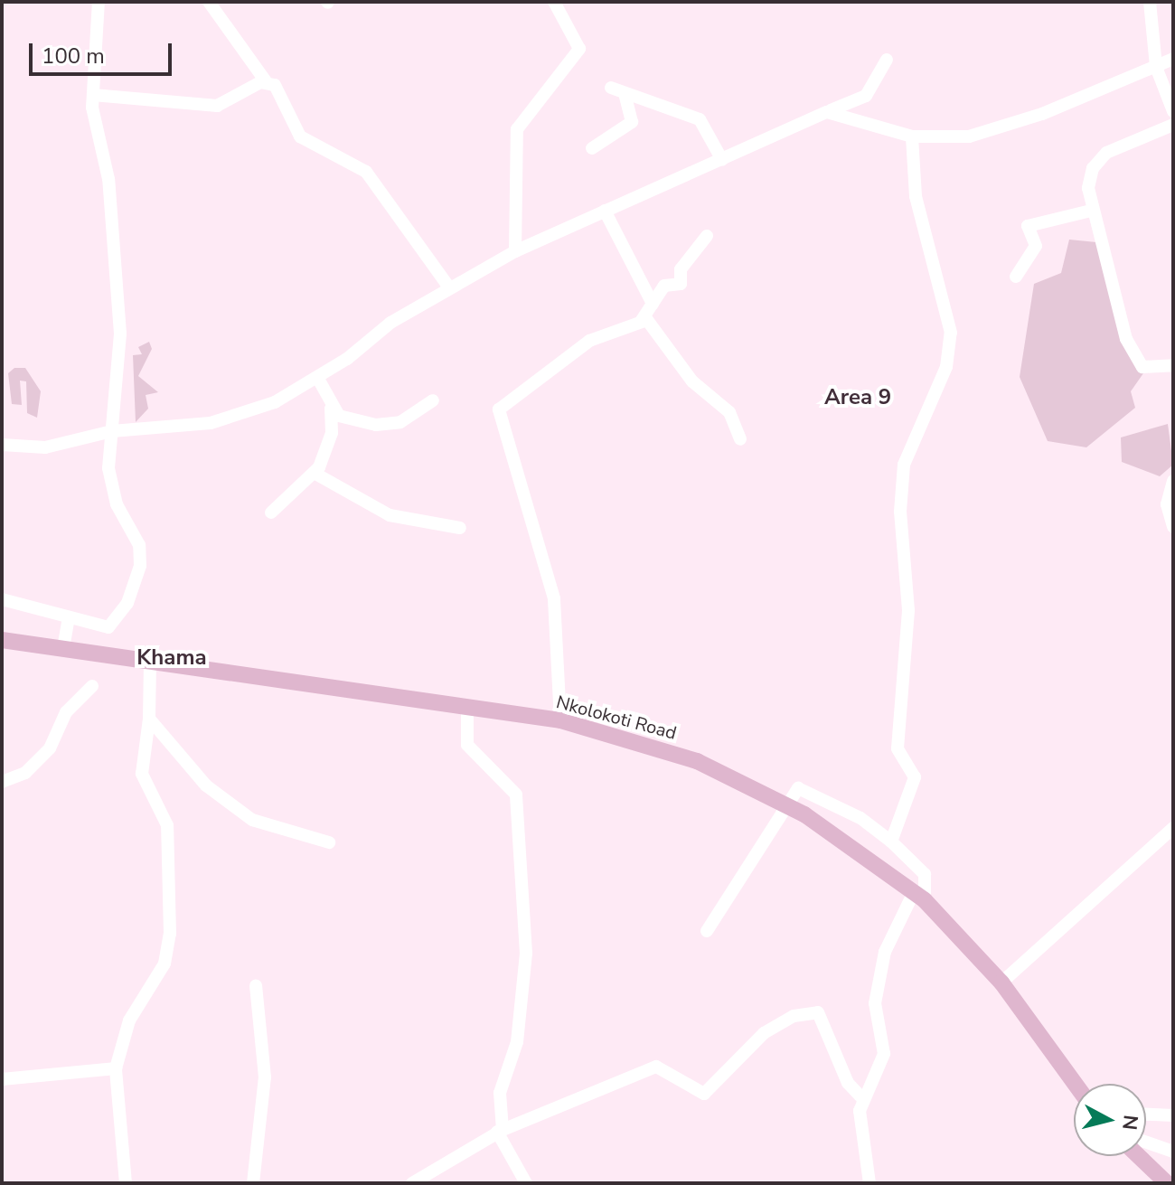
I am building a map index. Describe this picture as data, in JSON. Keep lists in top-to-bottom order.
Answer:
{
  "streets": {
    "main road": ["Nkolokoti Road"]
  },
  "districts": ["Area 9", "Khama"],
  "scale_bar": "100 m",
  "north": "right"
}
